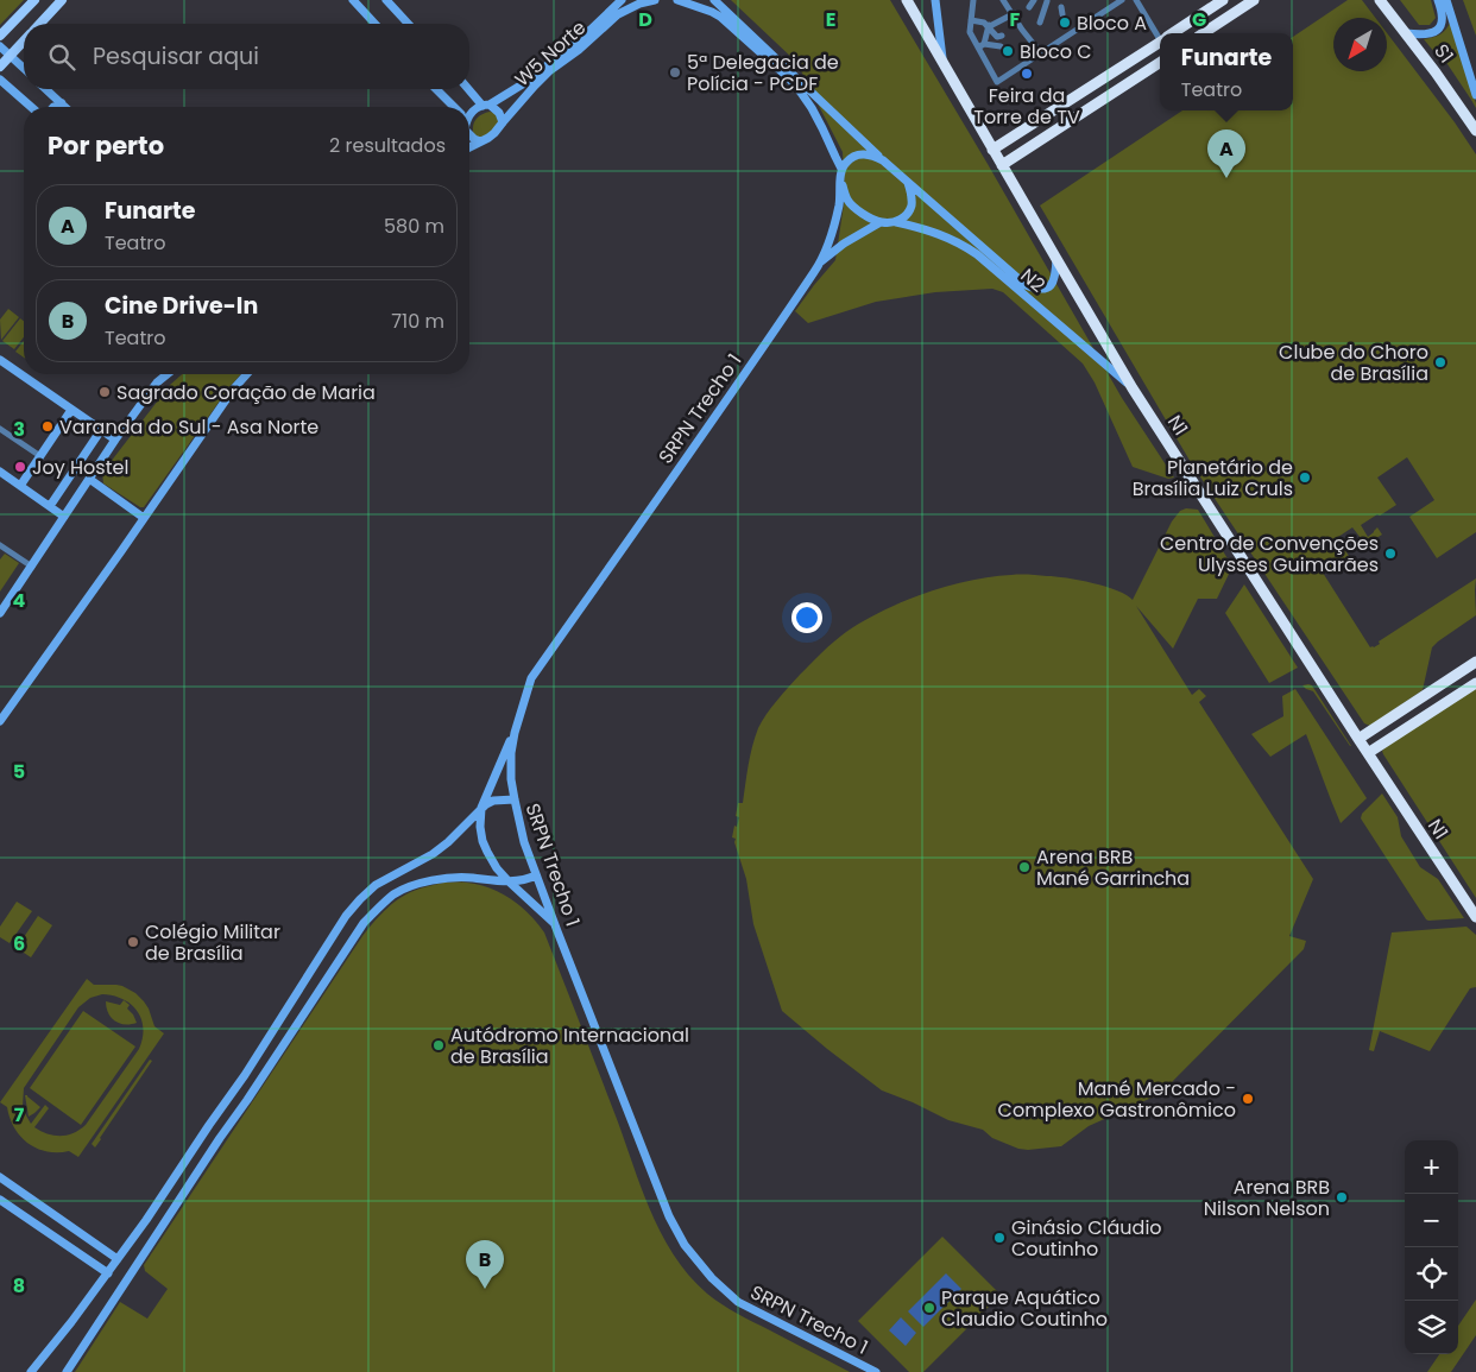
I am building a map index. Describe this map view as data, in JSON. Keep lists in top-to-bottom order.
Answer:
{
  "streets": {
    "highway": ["S1", "N1"],
    "main road": ["W5 Norte", "N2", "SRPN Trecho 1"]
  },
  "crossings": [
    ["N2", "SRPN Trecho 1"],
    ["N2", "N1"]
  ],
  "places": [
    "Bloco A",
    "Bloco C",
    "5ª Delegacia de Polícia - PCDF",
    "Feira da Torre de TV",
    "Clube do Choro de Brasília",
    "Sagrado Coração de Maria",
    "Varanda do Sul - Asa Norte",
    "Joy Hostel",
    "Planetário de Brasília Luiz Cruls",
    "Centro de Convenções Ulysses Guimarães",
    "Arena BRB Mané Garrincha",
    "Colégio Militar de Brasília",
    "Autódromo Internacional de Brasília",
    "Mané Mercado - Complexo Gastronômico",
    "Arena BRB Nilson Nelson",
    "Ginásio Cláudio Coutinho",
    "Parque Aquático Claudio Coutinho"
  ],
  "north": "bottom left",
  "page": {
    "search": "Pesquisar aqui",
    "popup": ["Funarte", "Teatro"],
    "heading": ["Por perto", "2 resultados"],
    "pins": ["A", "B"],
    "list": [
      {
        "mark": "A",
        "name": "Funarte",
        "note": "Teatro",
        "value": "580 m"
      },
      {
        "mark": "B",
        "name": "Cine Drive-In",
        "note": "Teatro",
        "value": "710 m"
      }
    ],
    "map_buttons": ["+", "−"]
  },
  "grid": {
    "columns": [
      "D",
      "E",
      "F",
      "G"
    ],
    "rows": [
      "3",
      "4",
      "5",
      "6",
      "7",
      "8"
    ]
  }
}
